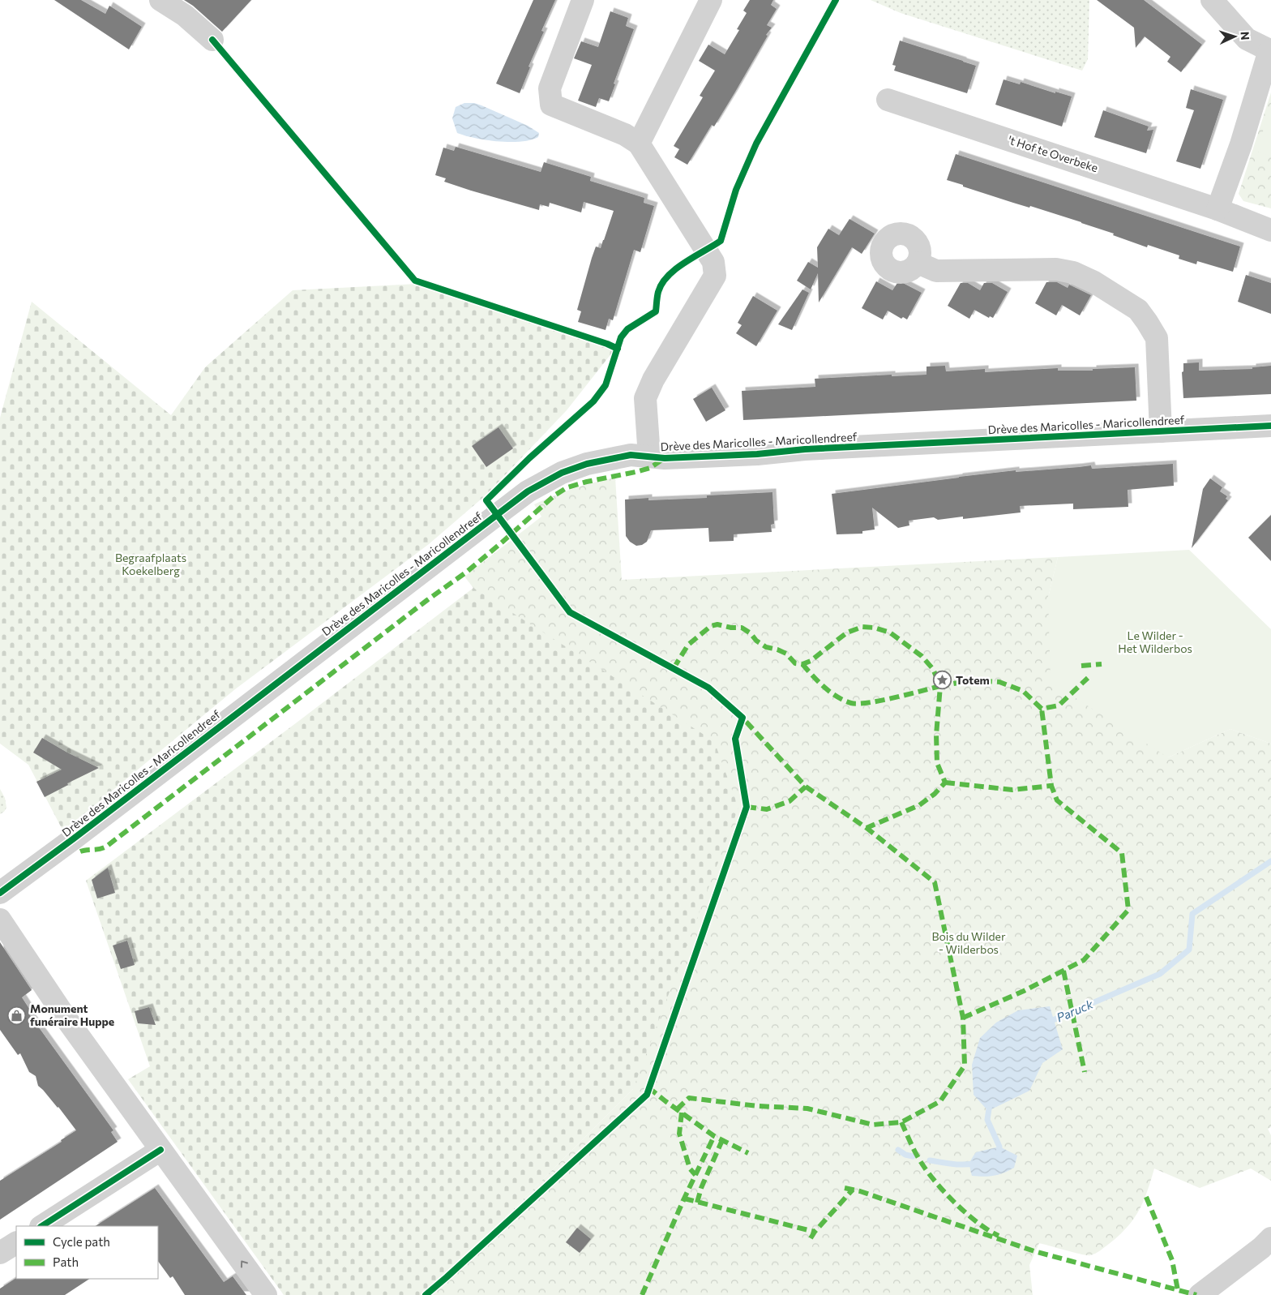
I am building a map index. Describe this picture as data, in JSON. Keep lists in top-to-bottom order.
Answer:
{
  "streets": {
    "street": ["'t Hof te Overbeke", "Drève des Maricolles - Maricollendreef"]
  },
  "water": ["Paruck"],
  "parks": ["Begraafplaats Koekelberg", "Le Wilder - Het Wilderbos", "Bois du Wilder - Wilderbos"],
  "places": {
    "place": ["Totem"],
    "shop": ["Monument funéraire Huppe"]
  },
  "legend": ["Cycle path", "Path"],
  "north": "right"
}
